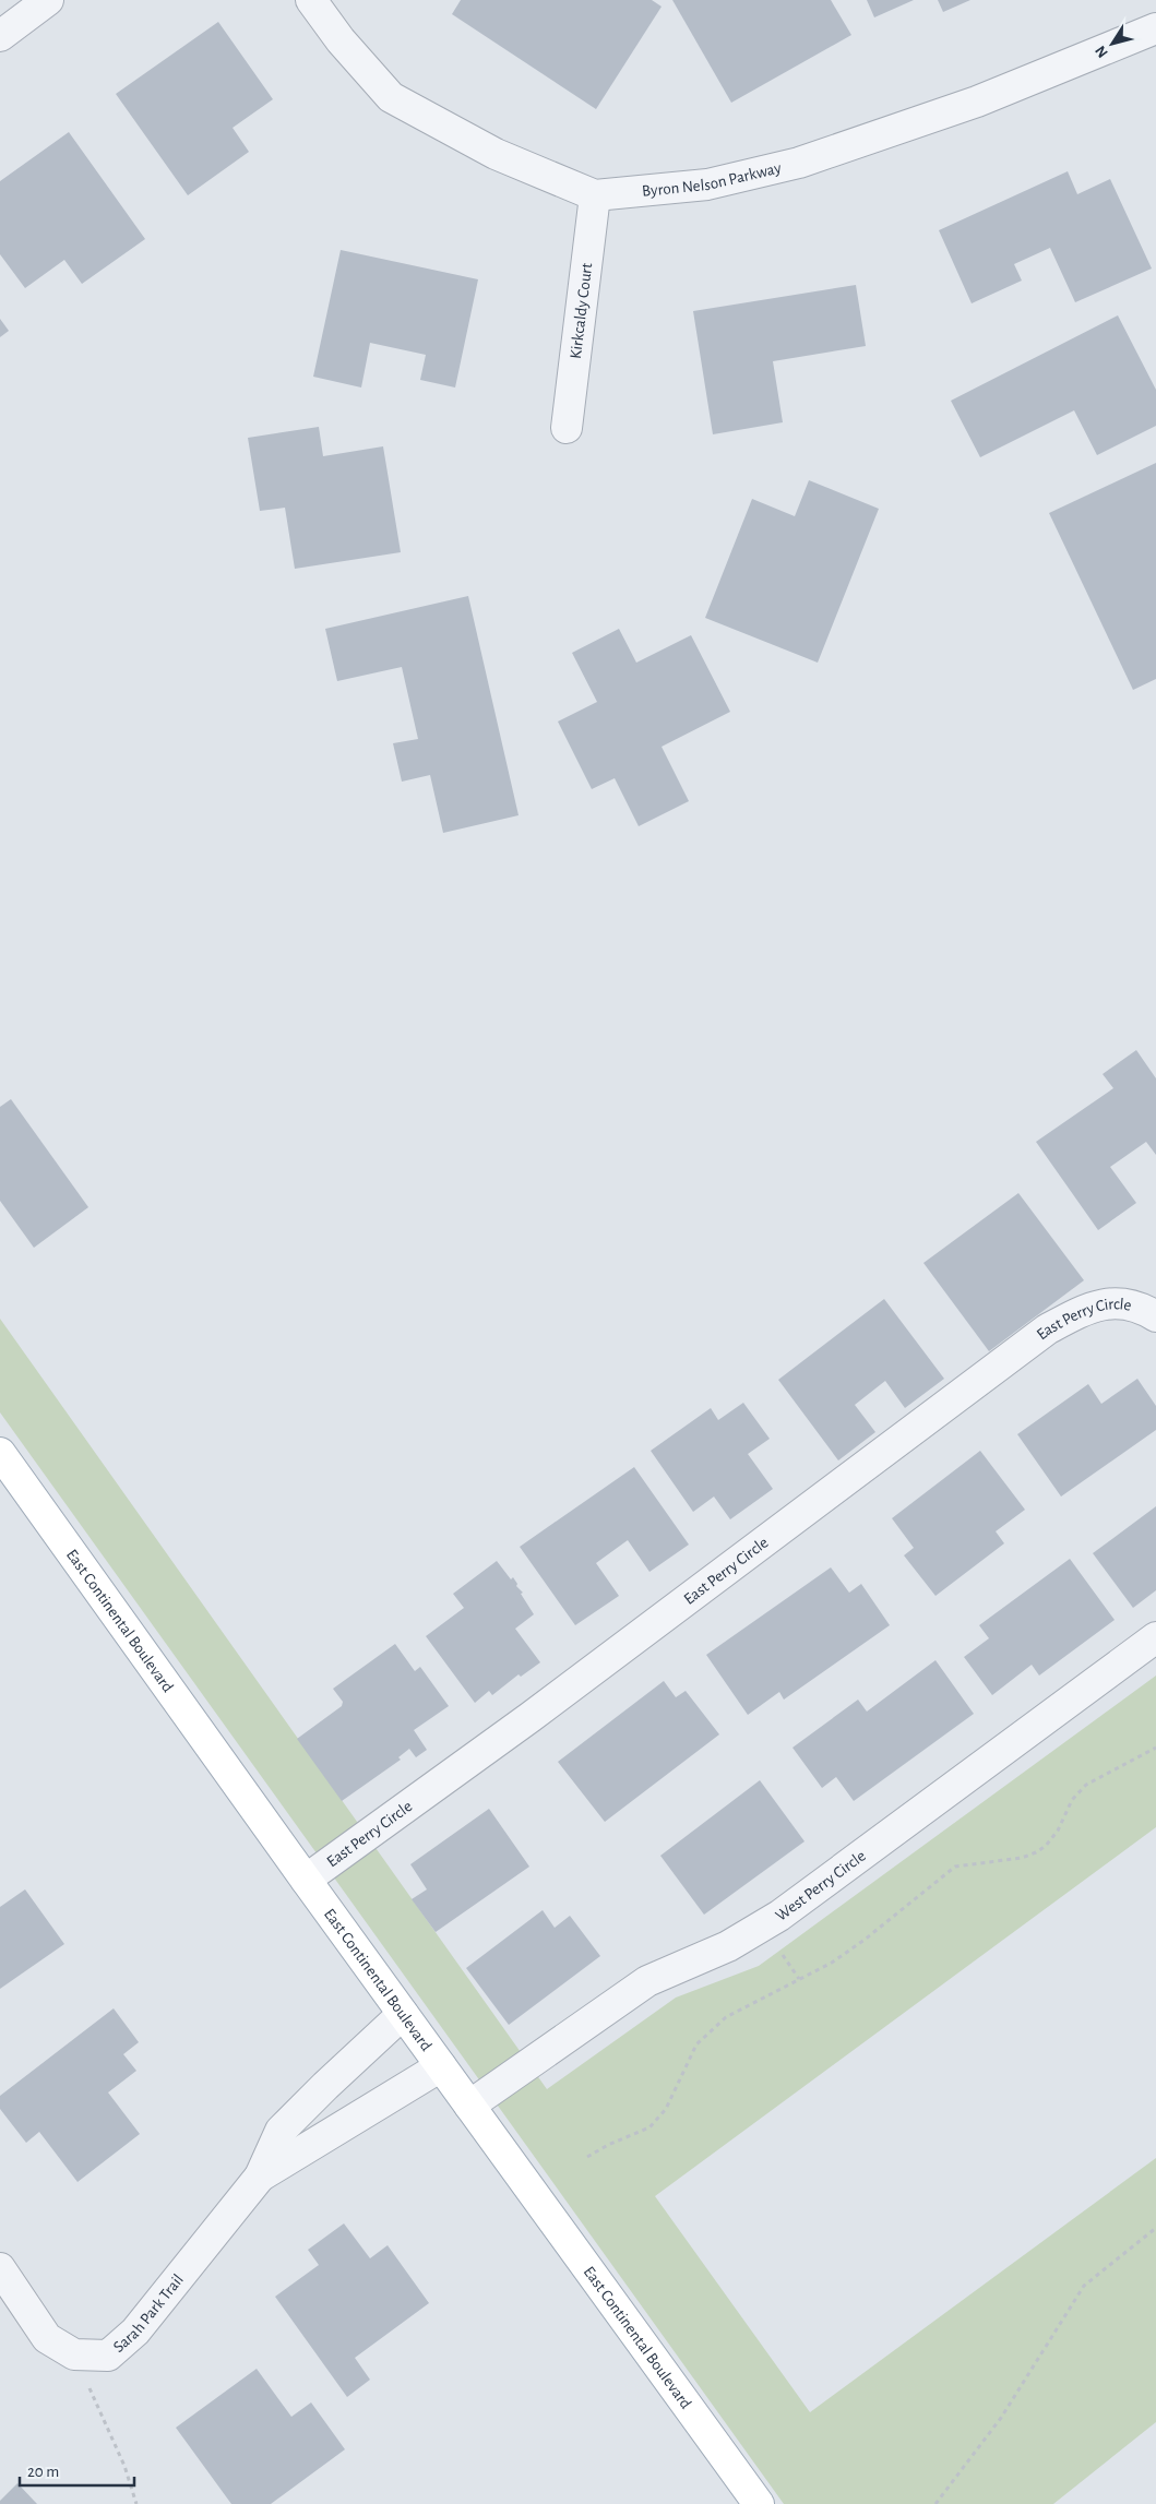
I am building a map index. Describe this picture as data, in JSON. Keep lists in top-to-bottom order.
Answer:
{
  "streets": {
    "main road": ["East Continental Boulevard"],
    "street": [
      "Byron Nelson Parkway",
      "Kirkcaldy Court",
      "East Perry Circle",
      "West Perry Circle",
      "Sarah Park Trail"
    ]
  },
  "crossings": [
    ["Byron Nelson Parkway", "Kirkcaldy Court"],
    ["East Perry Circle", "East Continental Boulevard"],
    ["East Continental Boulevard", "West Perry Circle"],
    ["East Continental Boulevard", "Sarah Park Trail"]
  ],
  "scale_bar": "20 m",
  "north": "bottom left"
}
